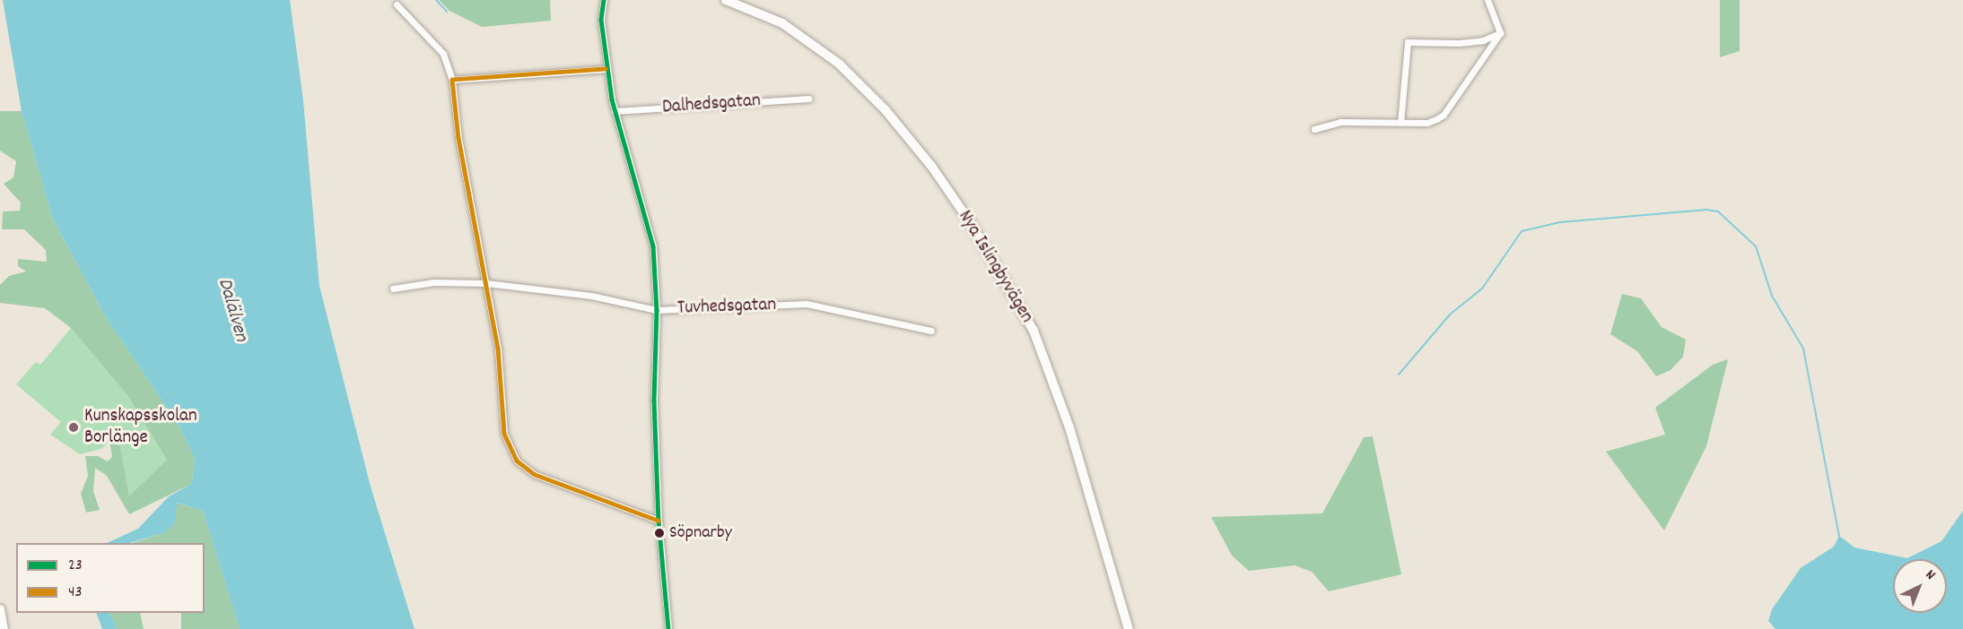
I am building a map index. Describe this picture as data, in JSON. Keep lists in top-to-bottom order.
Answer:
{
  "streets": {
    "street": ["Dalhedsgatan", "Nya Islingbyvägen", "Tuvhedsgatan"]
  },
  "water": ["Dalälven"],
  "places": ["Kunskapsskolan Borlänge", "Söpnarby"],
  "lines": ["transit line 23", "transit line 43"],
  "legend": ["23", "43"],
  "north": "top right"
}
